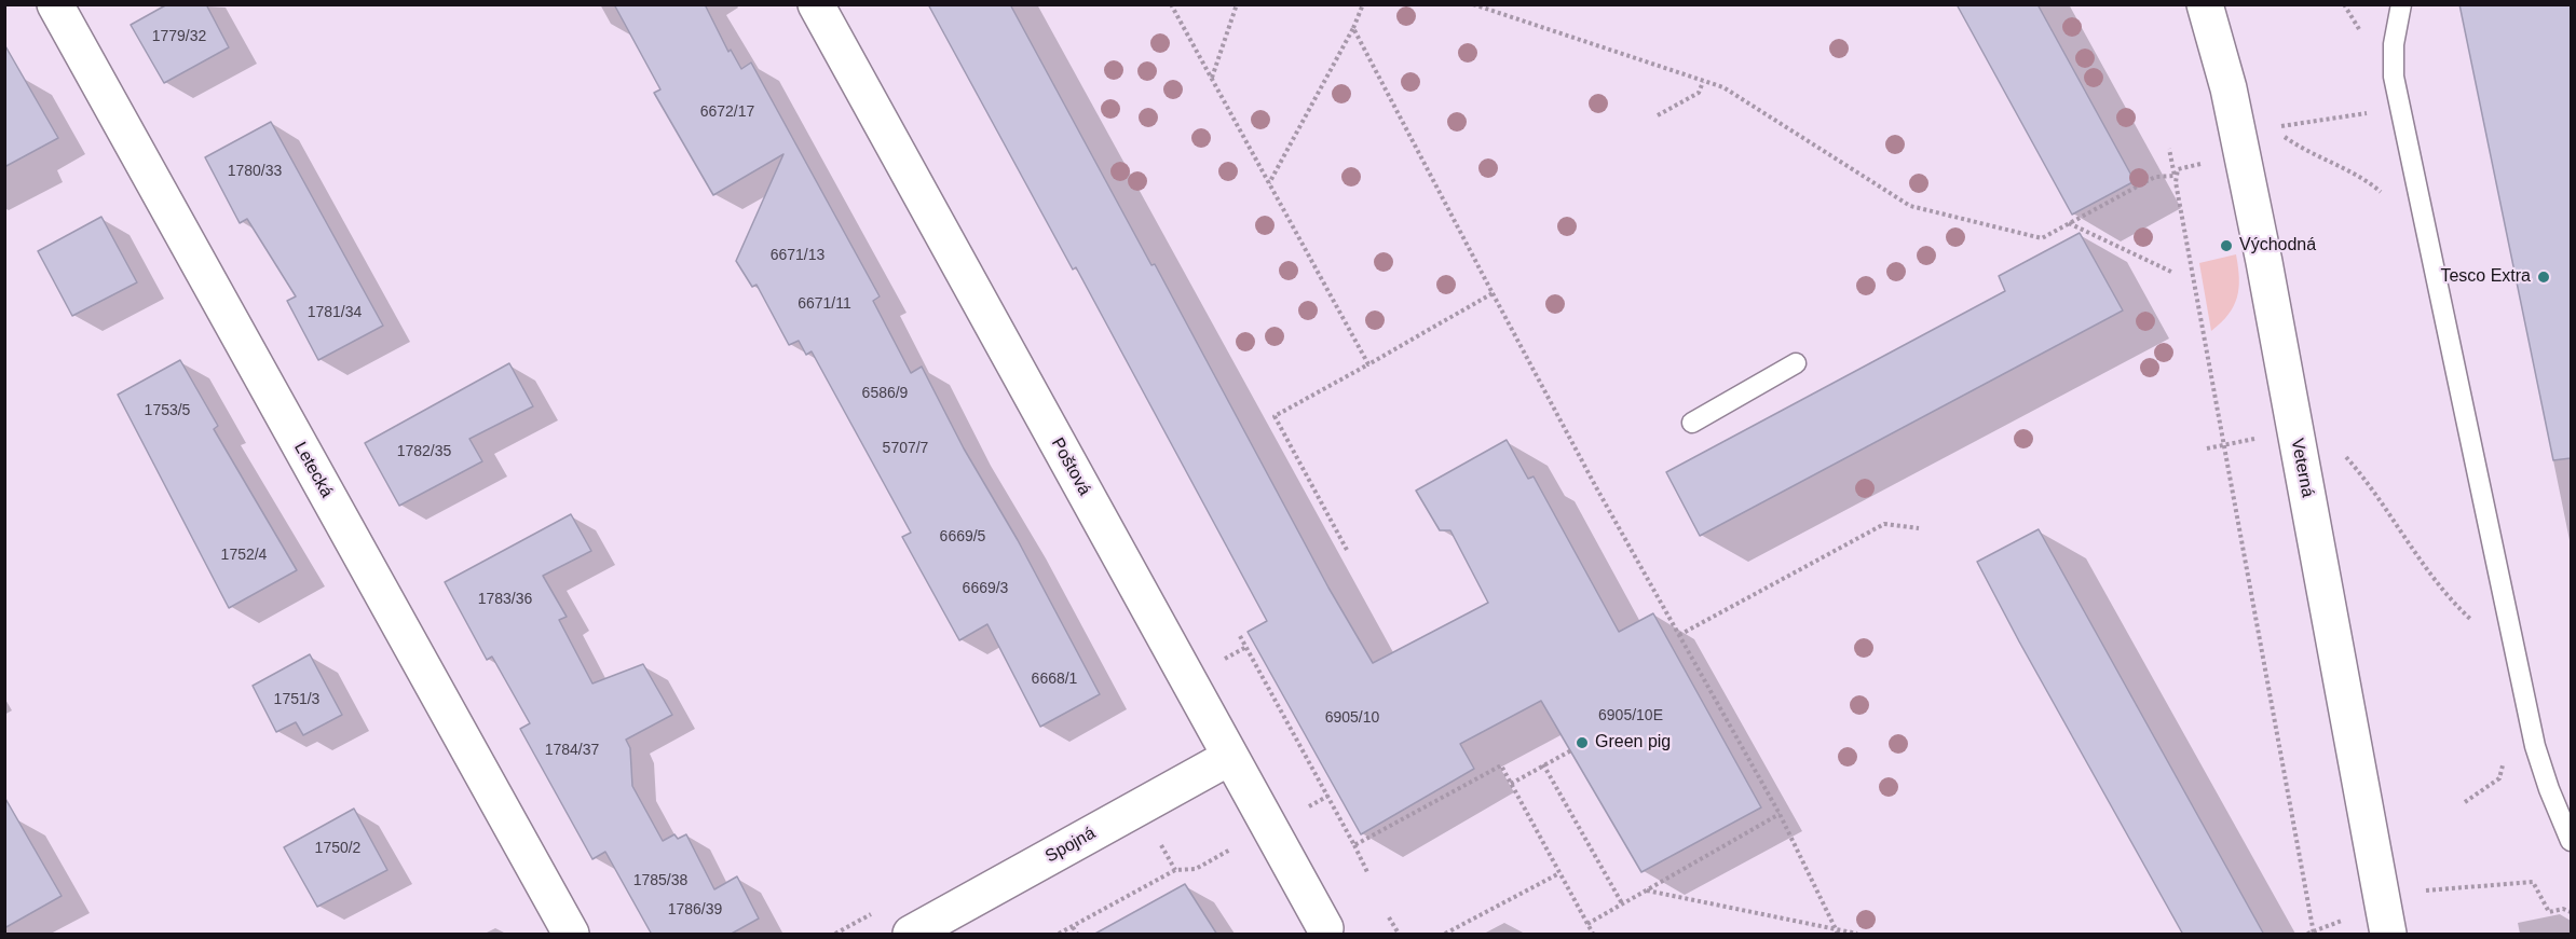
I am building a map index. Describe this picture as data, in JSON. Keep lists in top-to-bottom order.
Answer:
{
  "streets": {
    "street": [
      "Poštová",
      "Veterná",
      "Letecká",
      "Spojná"
    ]
  },
  "crossings": [
    ["Poštová", "Spojná"]
  ],
  "places": ["Východná", "Tesco Extra", "Green pig"],
  "house_numbers": [
    "1779/32",
    "6672/17",
    "1780/33",
    "6671/13",
    "6671/11",
    "1781/34",
    "6586/9",
    "1753/5",
    "5707/7",
    "1782/35",
    "6669/5",
    "1752/4",
    "6669/3",
    "1783/36",
    "6668/1",
    "1751/3",
    "6905/10E",
    "6905/10",
    "1784/37",
    "1750/2",
    "1785/38",
    "1786/39"
  ]
}
